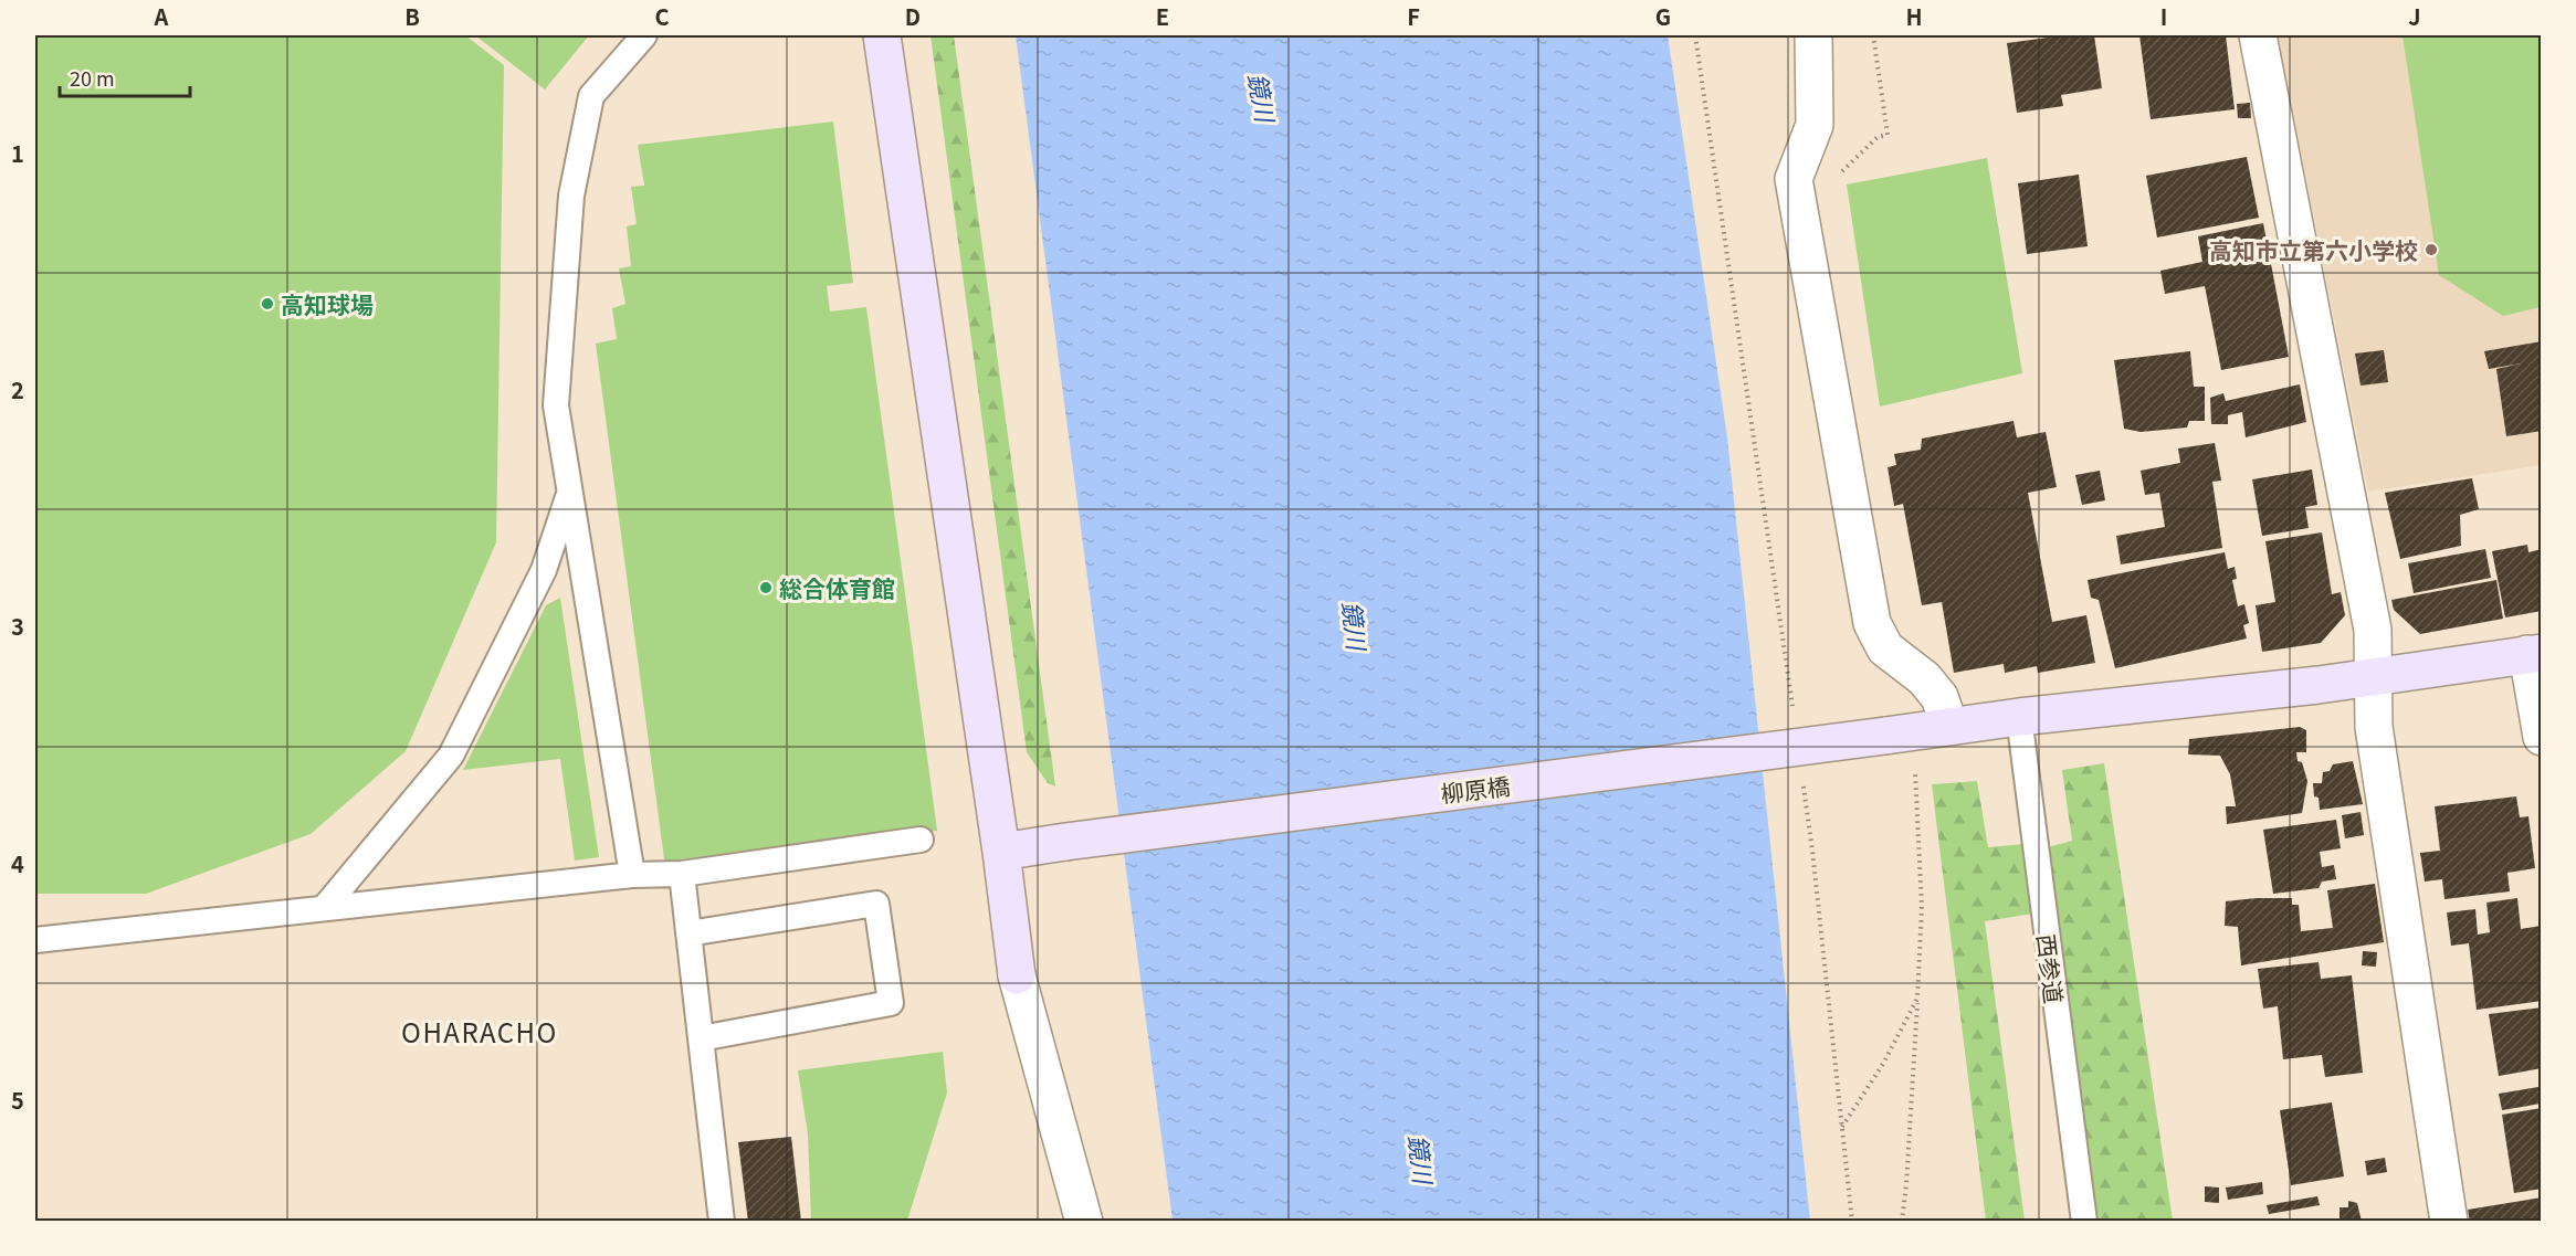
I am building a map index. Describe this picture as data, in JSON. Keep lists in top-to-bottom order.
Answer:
{
  "streets": {
    "street": ["柳原橋"],
    "lane": ["西参道"]
  },
  "crossings": [
    ["柳原橋", "西参道"]
  ],
  "districts": ["OHARACHO"],
  "water": ["鏡川"],
  "places": ["高知市立第六小学校", "高知球場", "総合体育館"],
  "scale_bar": "20 m",
  "grid": {
    "columns": [
      "A",
      "B",
      "C",
      "D",
      "E",
      "F",
      "G",
      "H",
      "I",
      "J"
    ],
    "rows": [
      "1",
      "2",
      "3",
      "4",
      "5"
    ]
  }
}
